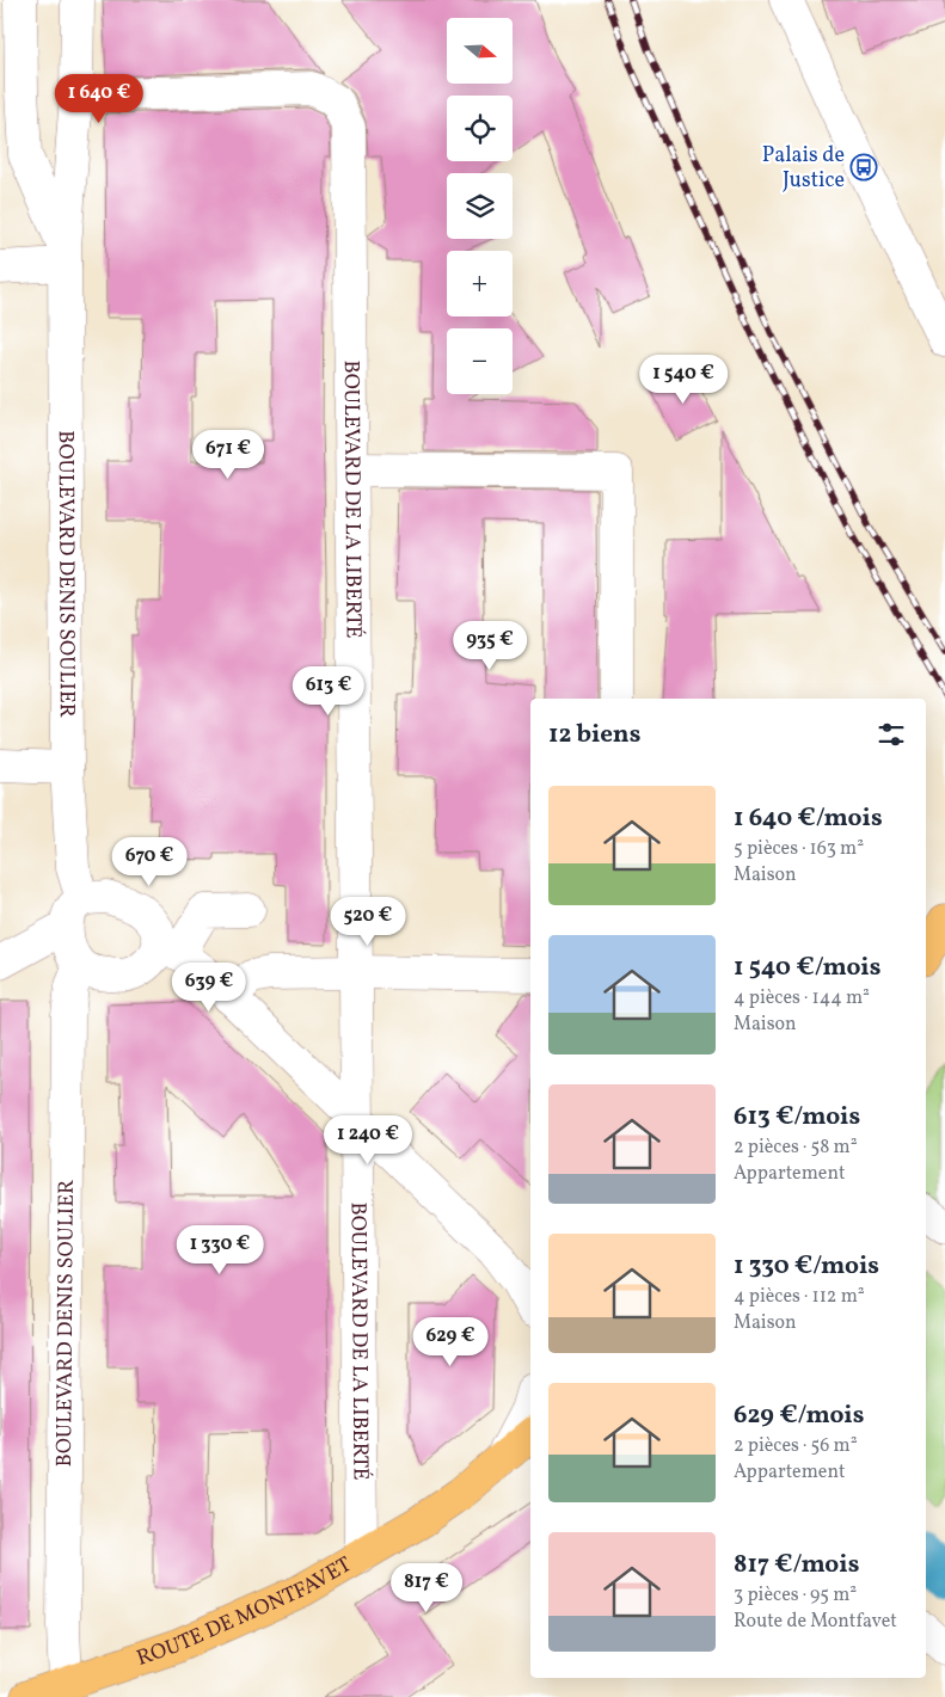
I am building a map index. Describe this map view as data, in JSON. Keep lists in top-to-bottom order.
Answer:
{
  "streets": {
    "main road": ["ROUTE DE MONTFAVET"],
    "street": ["BOULEVARD DE LA LIBERTÉ", "BOULEVARD DENIS SOULIER"]
  },
  "crossings": [
    ["BOULEVARD DE LA LIBERTÉ", "BOULEVARD DENIS SOULIER"],
    ["BOULEVARD DE LA LIBERTÉ", "ROUTE DE MONTFAVET"],
    ["BOULEVARD DENIS SOULIER", "ROUTE DE MONTFAVET"]
  ],
  "places": {
    "bus stop": ["Palais de Justice"]
  },
  "north": "right",
  "page": {
    "map_buttons": ["+", "−"],
    "price": [
      "1 640 €",
      "1 540 €",
      "671 €",
      "935 €",
      "613 €",
      "670 €",
      "520 €",
      "639 €",
      "1 240 €",
      "1 330 €",
      "629 €",
      "817 €"
    ],
    "heading": "12 biens",
    "list": [
      {
        "name": "1 640 €/mois",
        "note": "5 pièces · 163 m² · Maison"
      },
      {
        "name": "1 540 €/mois",
        "note": "4 pièces · 144 m² · Maison"
      },
      {
        "name": "613 €/mois",
        "note": "2 pièces · 58 m² · Appartement"
      },
      {
        "name": "1 330 €/mois",
        "note": "4 pièces · 112 m² · Maison"
      },
      {
        "name": "629 €/mois",
        "note": "2 pièces · 56 m² · Appartement"
      },
      {
        "name": "817 €/mois",
        "note": "3 pièces · 95 m² · Route de Montfavet"
      }
    ]
  }
}
